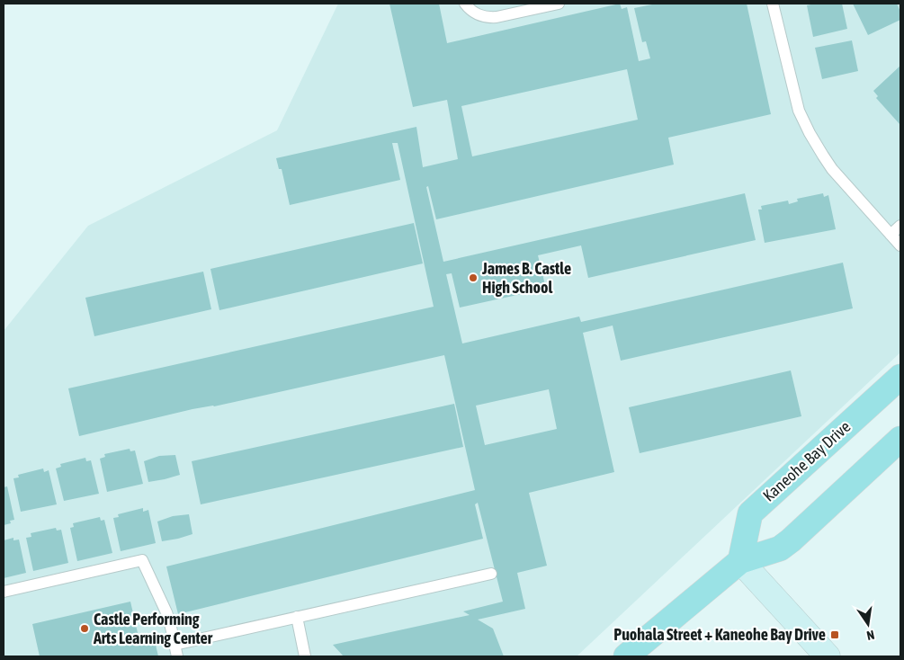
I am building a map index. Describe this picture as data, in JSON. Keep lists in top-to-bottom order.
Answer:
{
  "streets": {
    "main road": ["Kaneohe Bay Drive"]
  },
  "places": {
    "other": ["James B. Castle High School", "Castle Performing Arts Learning Center"],
    "transit": ["Puohala Street + Kaneohe Bay Drive"]
  },
  "north": "bottom"
}
